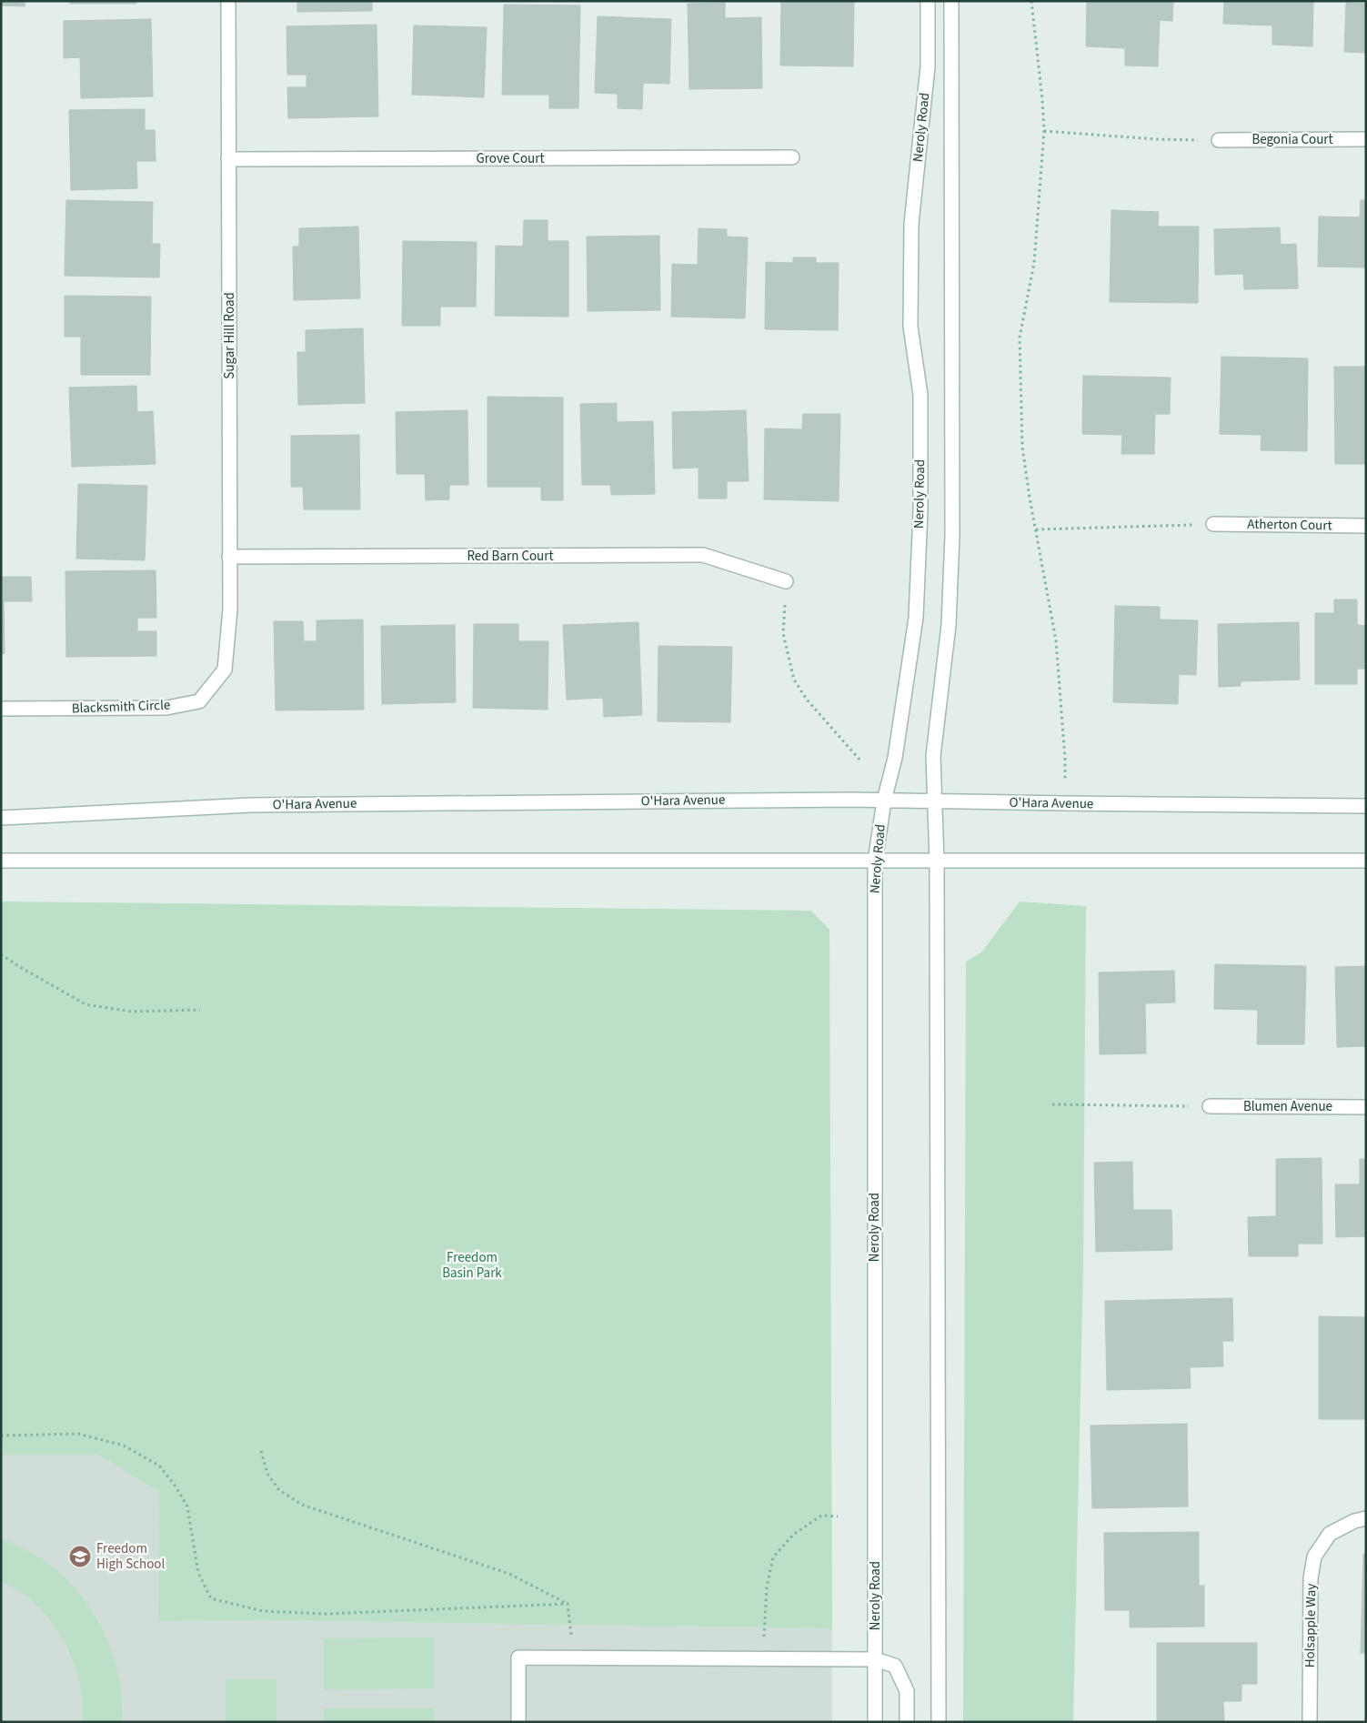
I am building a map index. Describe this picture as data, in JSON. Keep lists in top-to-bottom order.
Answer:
{
  "streets": {
    "street": [
      "Neroly Road",
      "Begonia Court",
      "Grove Court",
      "Sugar Hill Road",
      "Atherton Court",
      "Red Barn Court",
      "Blacksmith Circle",
      "O'Hara Avenue",
      "Blumen Avenue",
      "Holsapple Way"
    ]
  },
  "crossings": [
    ["Neroly Road", "O'Hara Avenue"],
    ["Grove Court", "Sugar Hill Road"],
    ["Sugar Hill Road", "Red Barn Court"],
    ["Sugar Hill Road", "Blacksmith Circle"]
  ],
  "parks": ["Freedom Basin Park"],
  "places": {
    "school or university": ["Freedom High School"]
  }
}
